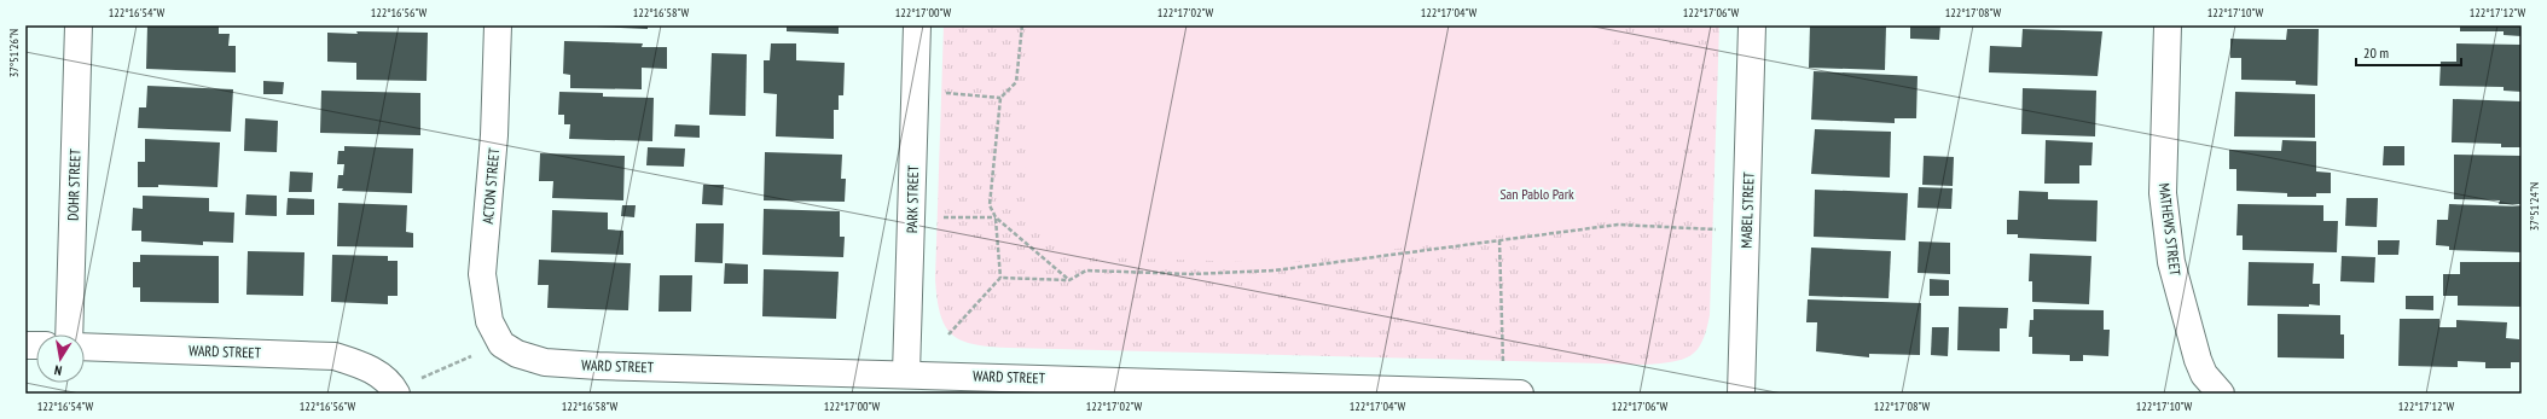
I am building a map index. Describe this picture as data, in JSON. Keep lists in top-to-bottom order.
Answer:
{
  "streets": {
    "street": [
      "DOHR STREET",
      "ACTON STREET",
      "PARK STREET",
      "MABEL STREET",
      "MATHEWS STREET",
      "WARD STREET"
    ]
  },
  "crossings": [
    ["ACTON STREET", "WARD STREET"],
    ["PARK STREET", "WARD STREET"]
  ],
  "parks": ["San Pablo Park"],
  "scale_bar": "20 m",
  "north": "bottom",
  "coordinates": [
    "122°16'54\"W",
    "122°16'56\"W",
    "122°16'58\"W",
    "122°17'00\"W",
    "122°17'02\"W",
    "122°17'04\"W",
    "122°17'06\"W",
    "122°17'08\"W",
    "122°17'10\"W",
    "122°17'12\"W",
    "37°51'26\"N",
    "37°51'24\"N"
  ]
}
